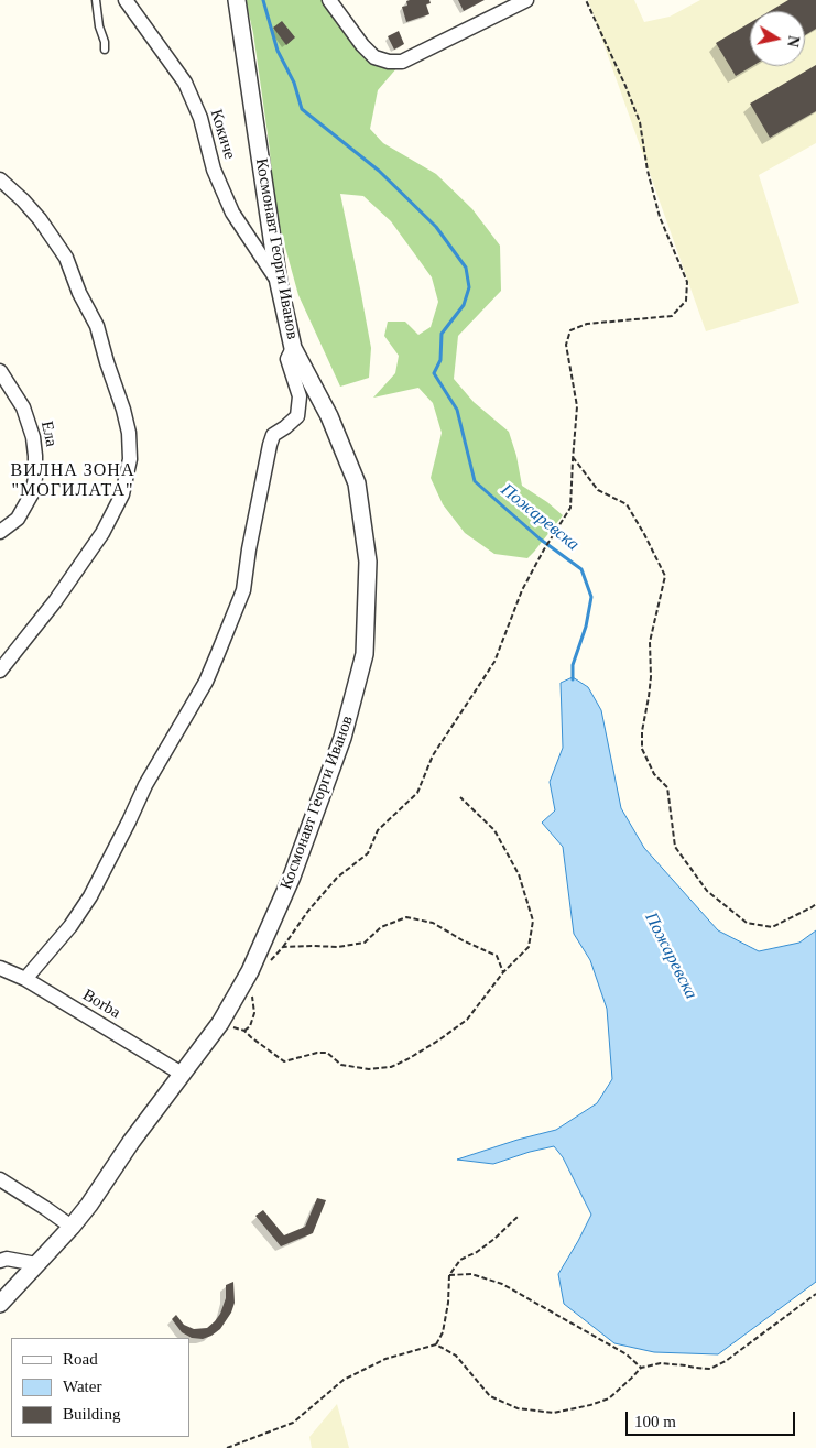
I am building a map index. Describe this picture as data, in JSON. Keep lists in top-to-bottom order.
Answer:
{
  "streets": {
    "street": [
      "Кокиче",
      "Космонавт Георги Иванов",
      "Ела",
      "Borba"
    ]
  },
  "crossings": [
    ["Кокиче", "Космонавт Георги Иванов"],
    ["Космонавт Георги Иванов", "Borba"]
  ],
  "districts": ["ВИЛНА ЗОНА \"МОГИЛАТА\""],
  "water": ["Пожаревска"],
  "legend": ["Road", "Water", "Building"],
  "scale_bar": "100 m",
  "north": "right"
}
